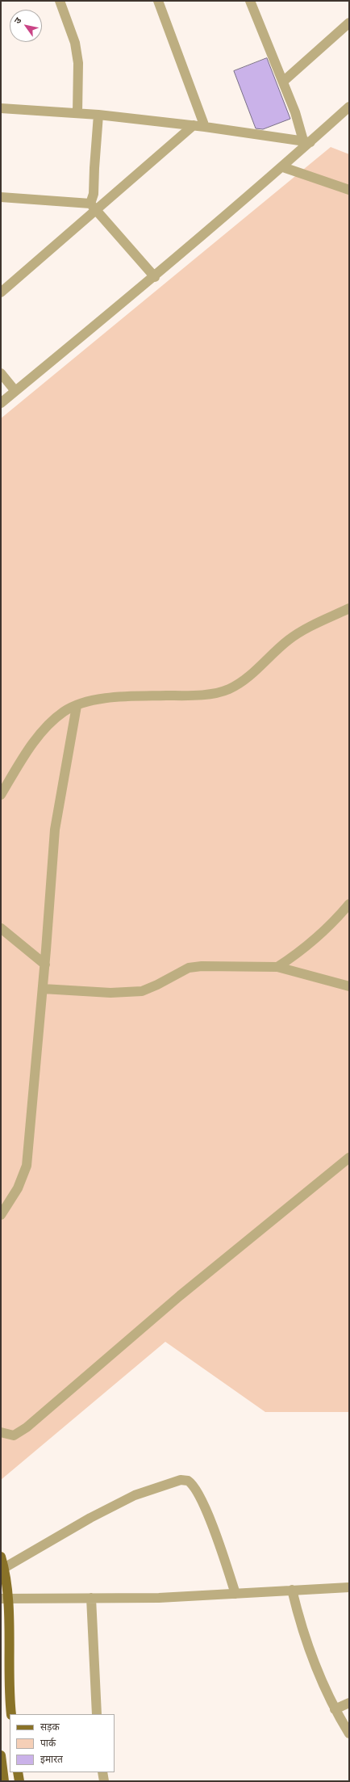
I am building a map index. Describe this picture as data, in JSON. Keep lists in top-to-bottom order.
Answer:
{
  "legend": ["सड़क", "पार्क", "इमारत"],
  "north": "top left"
}
